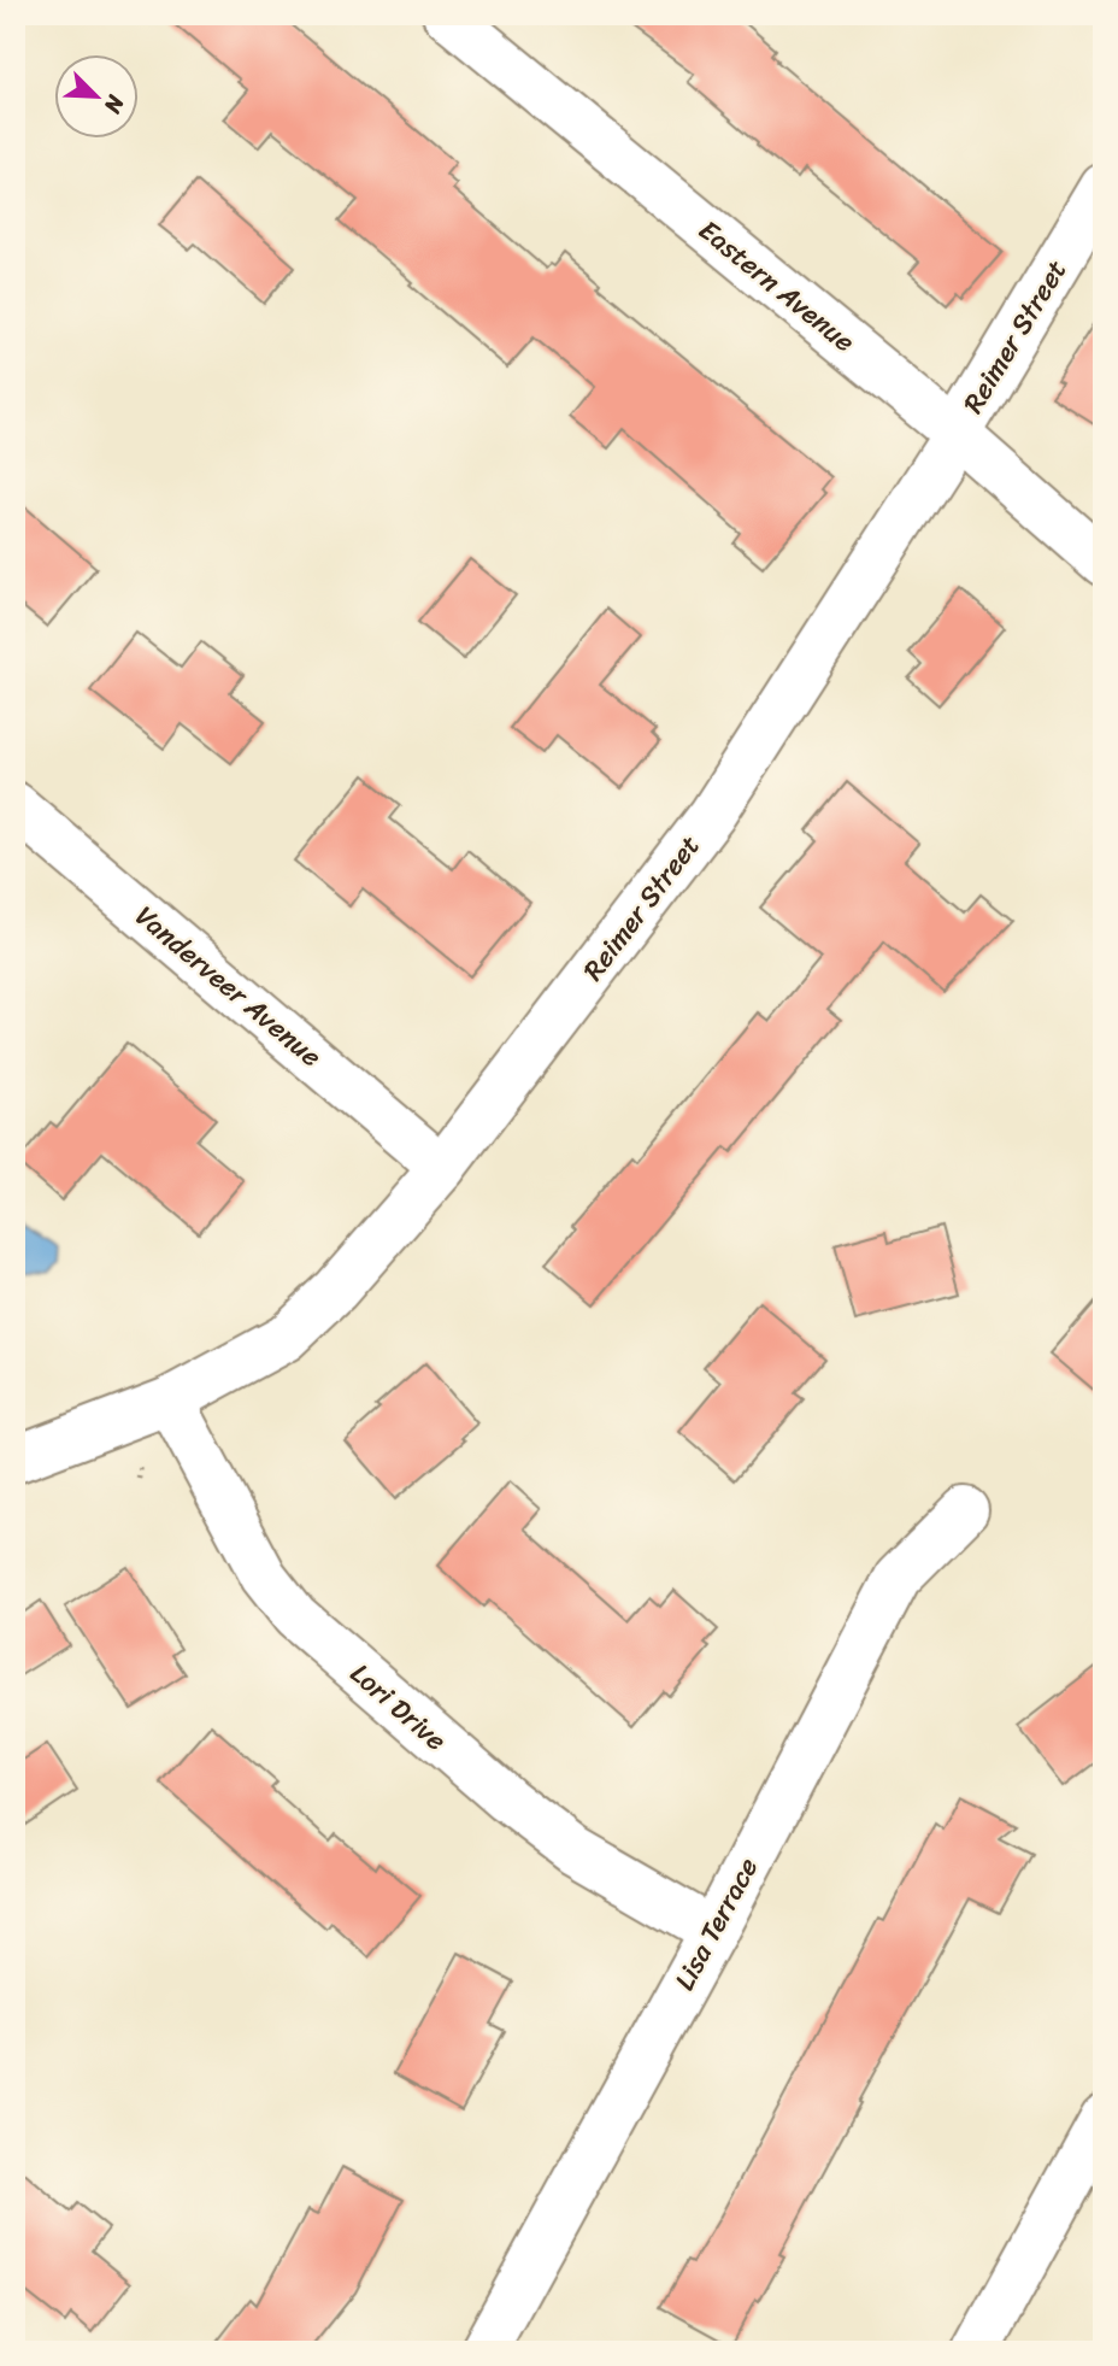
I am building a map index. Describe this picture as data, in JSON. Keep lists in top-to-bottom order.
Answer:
{
  "streets": {
    "street": [
      "Eastern Avenue",
      "Reimer Street",
      "Vanderveer Avenue",
      "Lori Drive",
      "Lisa Terrace"
    ]
  },
  "crossings": [
    ["Eastern Avenue", "Reimer Street"],
    ["Reimer Street", "Vanderveer Avenue"],
    ["Reimer Street", "Lori Drive"],
    ["Lori Drive", "Lisa Terrace"]
  ],
  "north": "bottom right"
}
